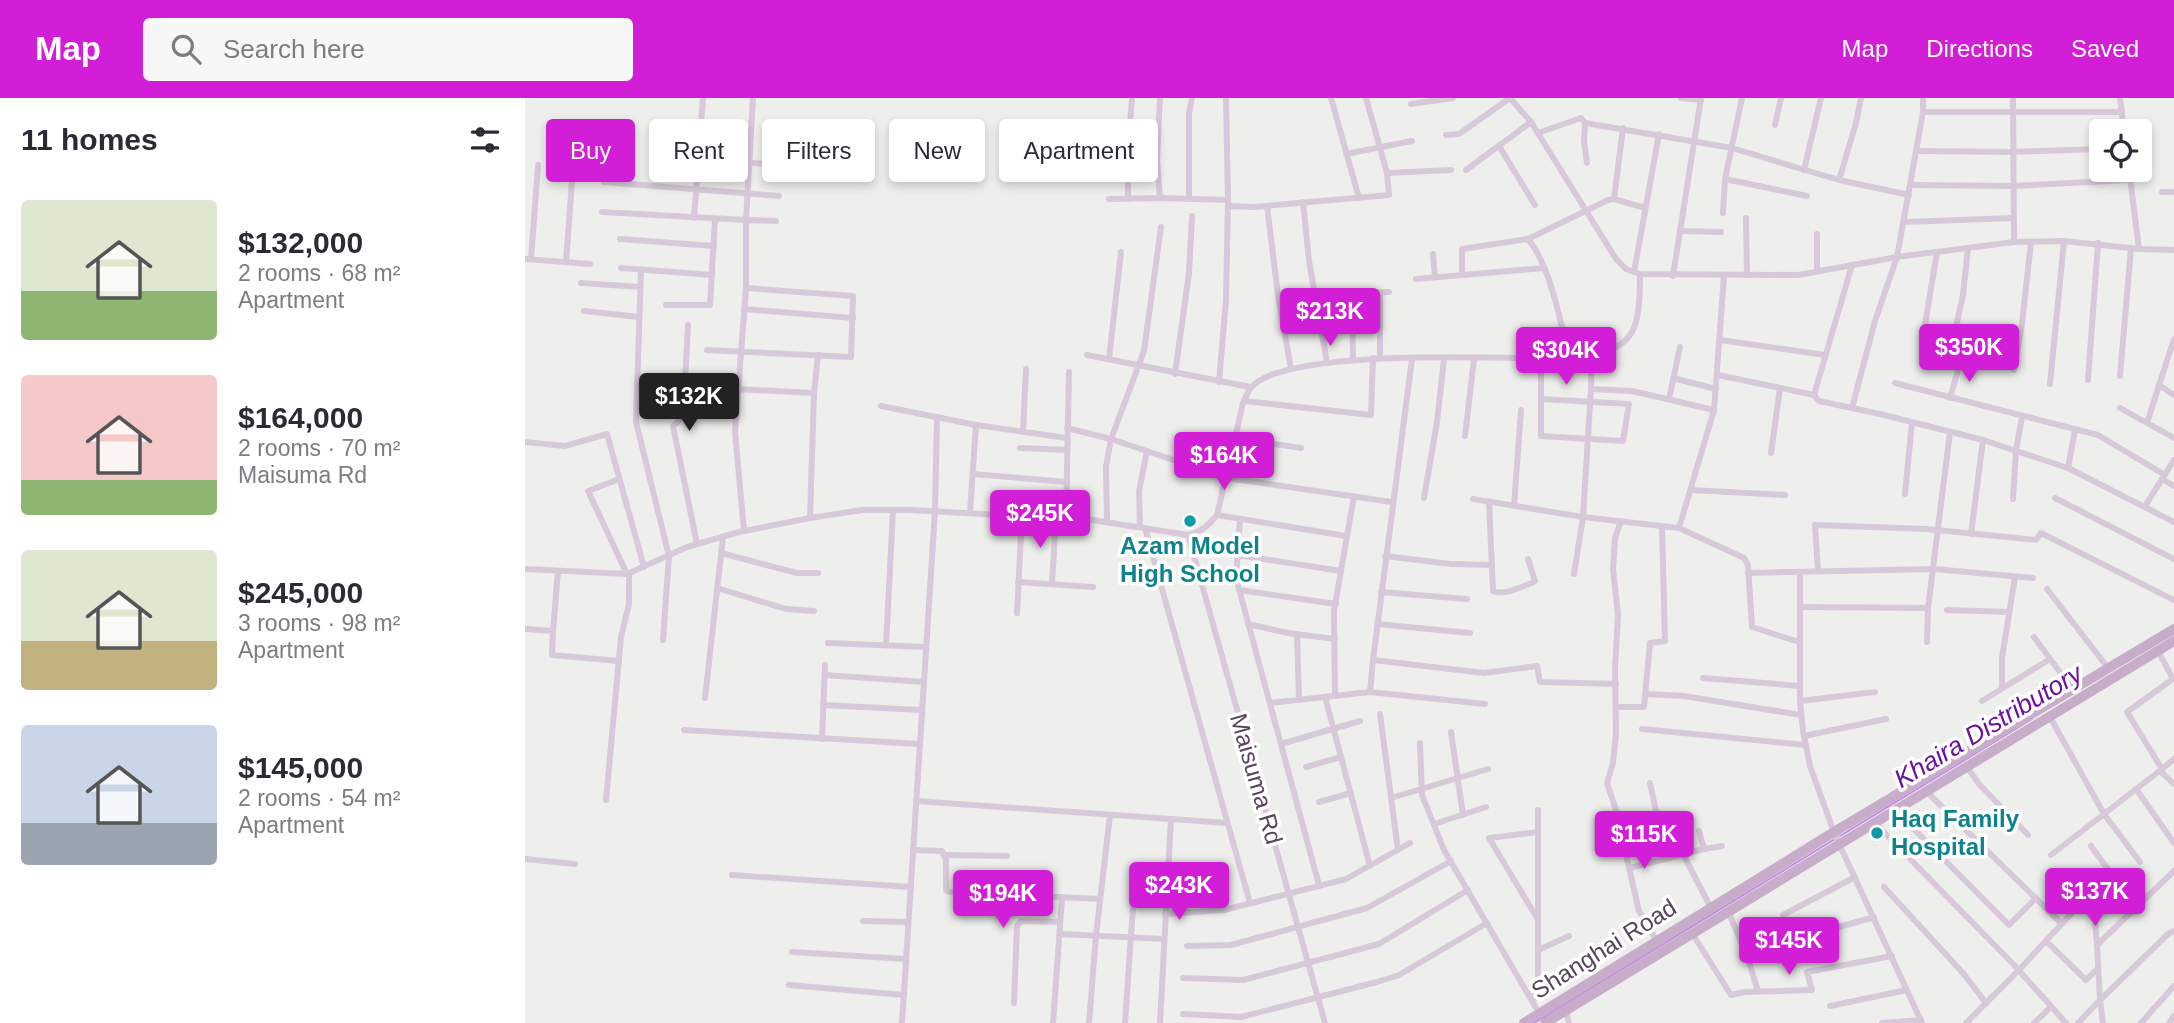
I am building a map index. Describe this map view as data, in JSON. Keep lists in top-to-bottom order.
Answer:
{
  "streets": {
    "main road": ["Shanghai Road"],
    "street": ["Maisuma Rd"]
  },
  "water": ["Khaira Distributory"],
  "places": ["Azam Model High School", "Haq Family Hospital"],
  "page": {
    "header": "Map",
    "search": "Search here",
    "nav": ["Map", "Directions", "Saved"],
    "heading": "11 homes",
    "chip": [
      "Buy",
      "Rent",
      "Filters",
      "New",
      "Apartment"
    ],
    "list": [
      {
        "name": "$132,000",
        "note": "2 rooms · 68 m² · Apartment"
      },
      {
        "name": "$164,000",
        "note": "2 rooms · 70 m² · Maisuma Rd"
      },
      {
        "name": "$245,000",
        "note": "3 rooms · 98 m² · Apartment"
      },
      {
        "name": "$145,000",
        "note": "2 rooms · 54 m² · Apartment"
      }
    ],
    "price": [
      "$213K",
      "$350K",
      "$304K",
      "$132K",
      "$164K",
      "$245K",
      "$115K",
      "$243K",
      "$137K",
      "$194K",
      "$145K"
    ]
  }
}
